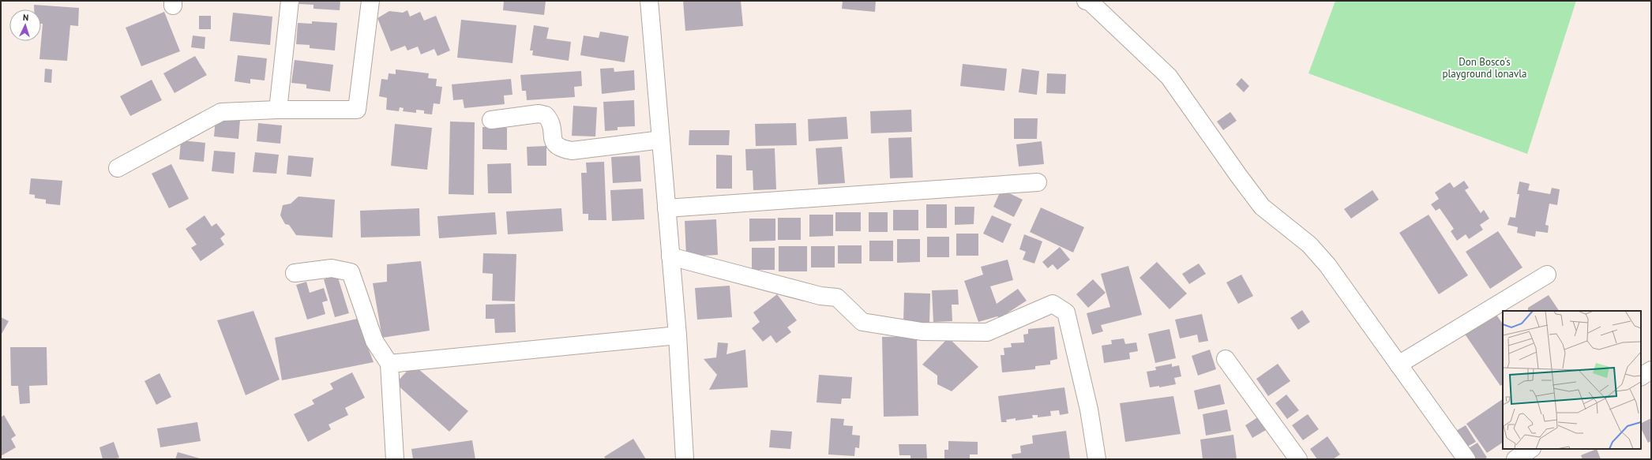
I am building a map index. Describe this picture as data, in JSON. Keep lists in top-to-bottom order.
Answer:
{
  "parks": ["Don Bosco's playground lonavla"],
  "north": "top"
}
